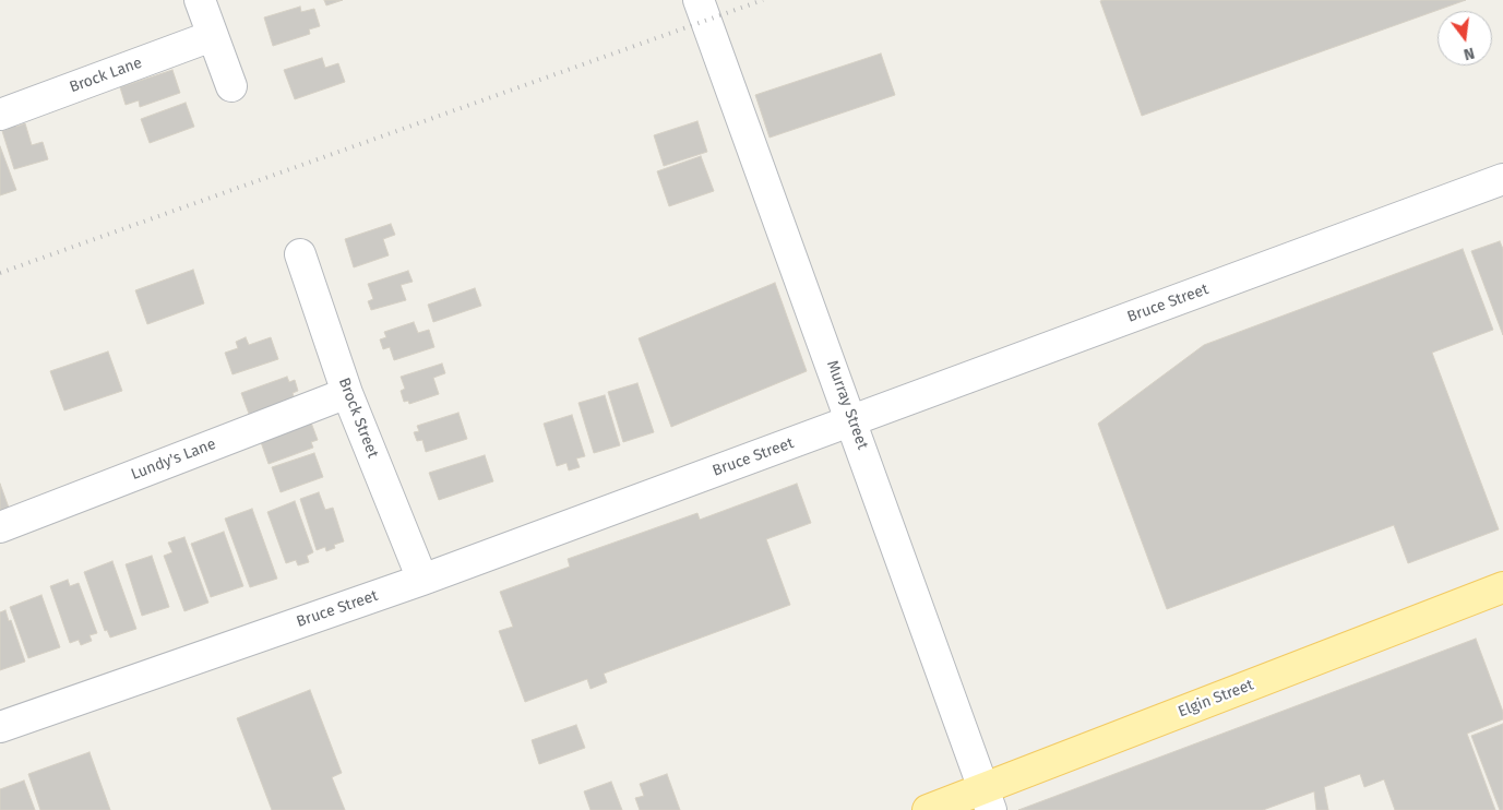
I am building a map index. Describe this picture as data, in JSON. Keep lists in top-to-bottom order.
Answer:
{
  "streets": {
    "main road": ["Elgin Street"],
    "street": [
      "Brock Lane",
      "Bruce Street",
      "Murray Street",
      "Brock Street",
      "Lundy's Lane"
    ]
  },
  "crossings": [
    ["Bruce Street", "Murray Street"],
    ["Bruce Street", "Brock Street"],
    ["Murray Street", "Elgin Street"],
    ["Brock Street", "Lundy's Lane"]
  ],
  "north": "bottom"
}
